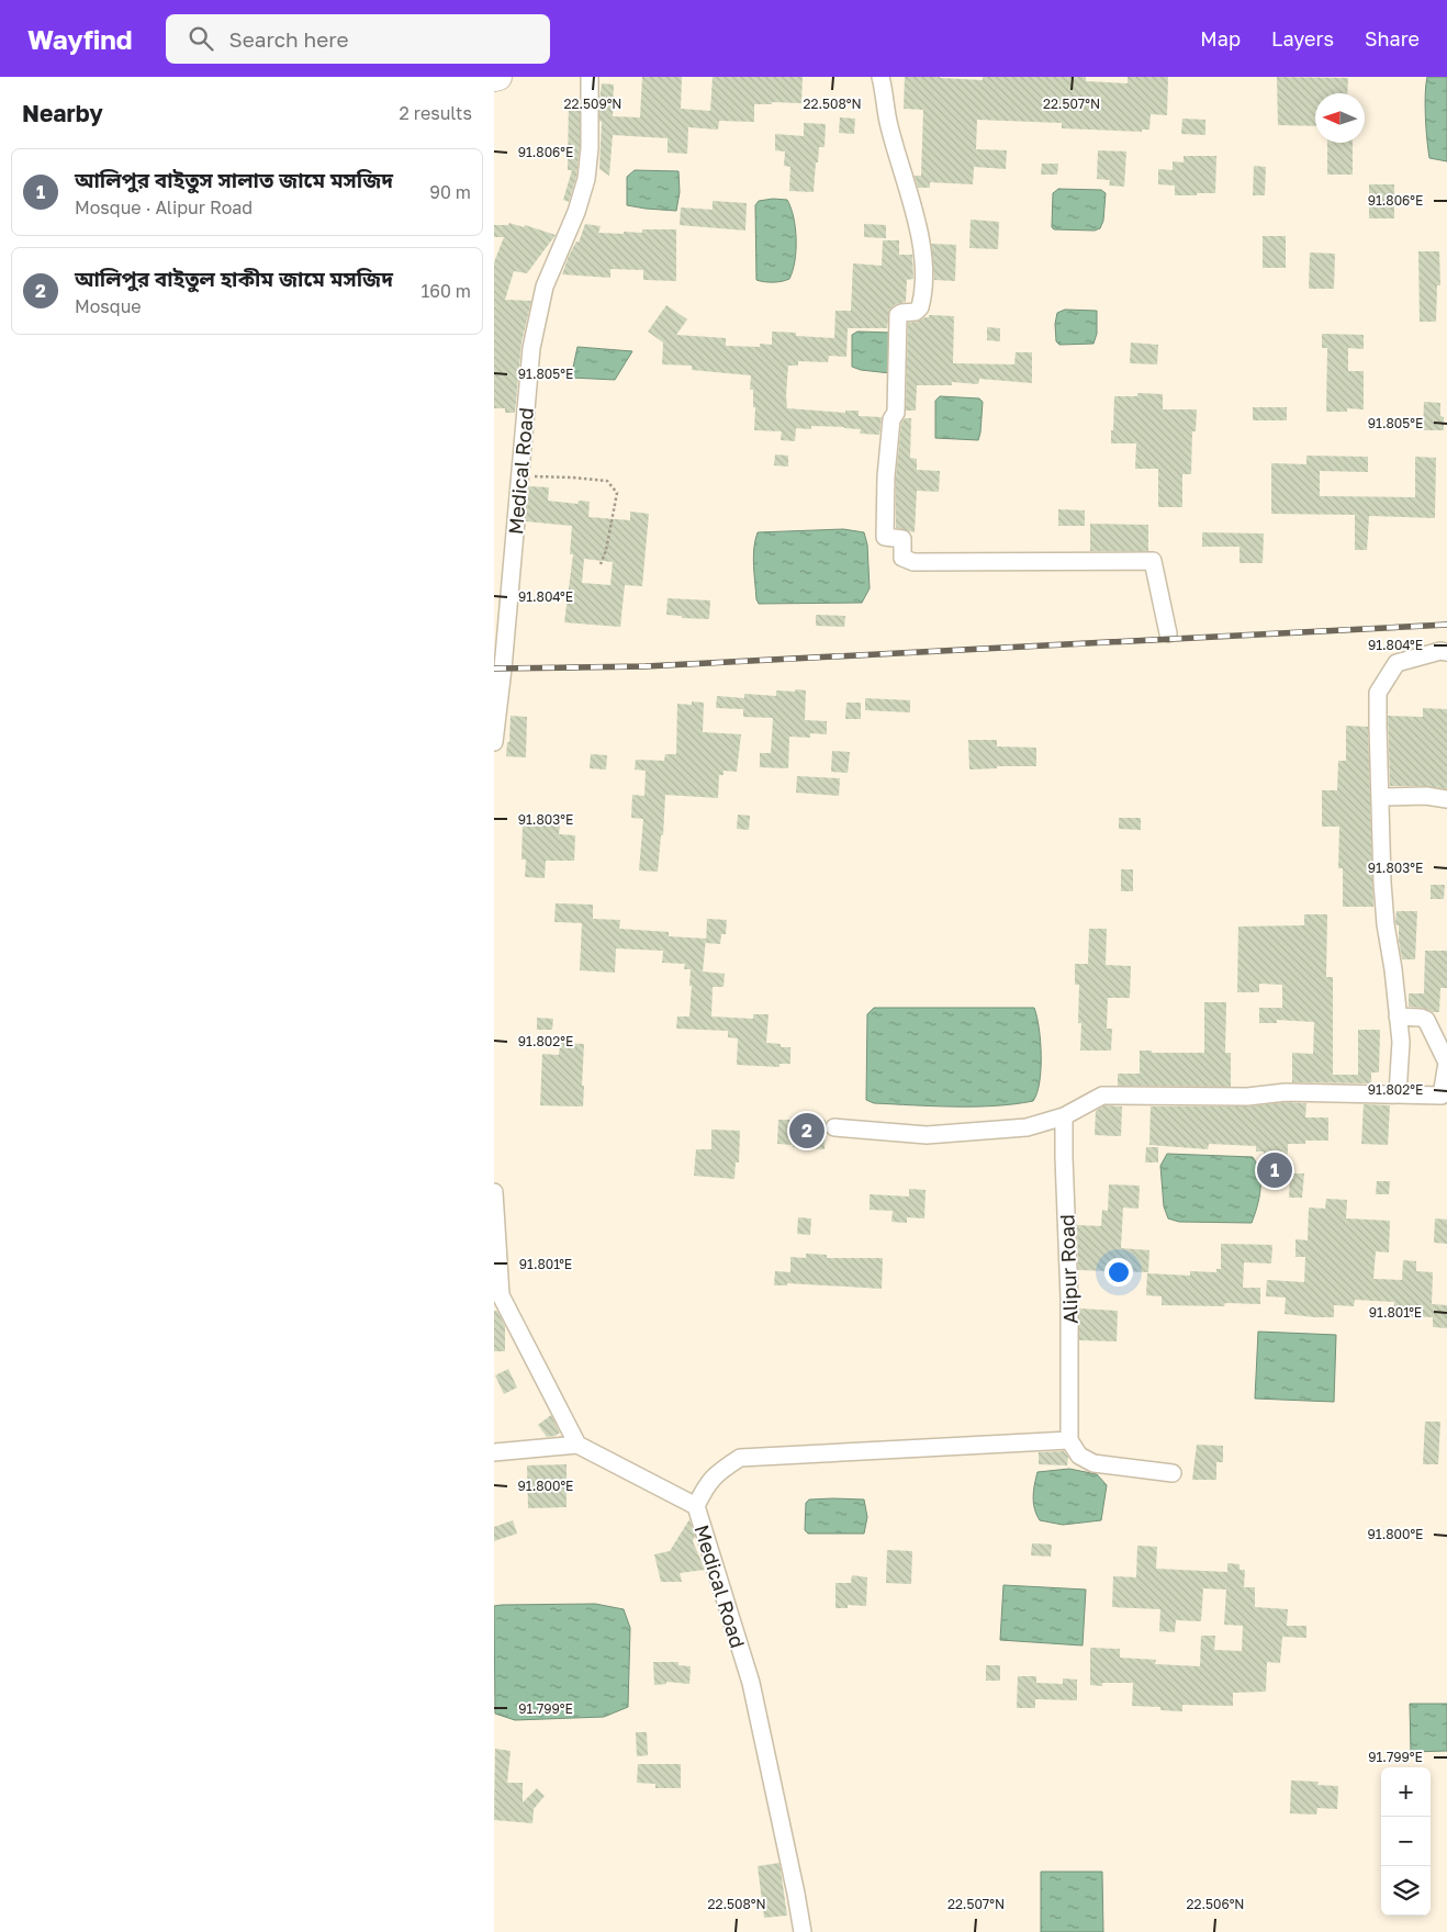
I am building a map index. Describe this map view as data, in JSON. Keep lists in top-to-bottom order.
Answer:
{
  "streets": {
    "street": ["Medical Road", "Alipur Road"]
  },
  "north": "left",
  "page": {
    "header": "Wayfind",
    "search": "Search here",
    "nav": ["Map", "Layers", "Share"],
    "heading": ["Nearby", "2 results"],
    "list": [
      {
        "mark": "1",
        "name": "আলিপুর বাইতুস সালাত জামে মসজিদ",
        "note": "Mosque · Alipur Road",
        "value": "90 m"
      },
      {
        "mark": "2",
        "name": "আলিপুর বাইতুল হাকীম জামে মসজিদ",
        "note": "Mosque",
        "value": "160 m"
      }
    ],
    "pins": ["2", "1"],
    "map_buttons": ["+", "−"]
  },
  "coordinates": [
    "22.509°N",
    "22.508°N",
    "22.507°N",
    "91.806°E",
    "91.805°E",
    "91.804°E",
    "91.803°E",
    "91.802°E",
    "91.801°E",
    "91.800°E",
    "91.799°E",
    "22.506°N"
  ]
}
